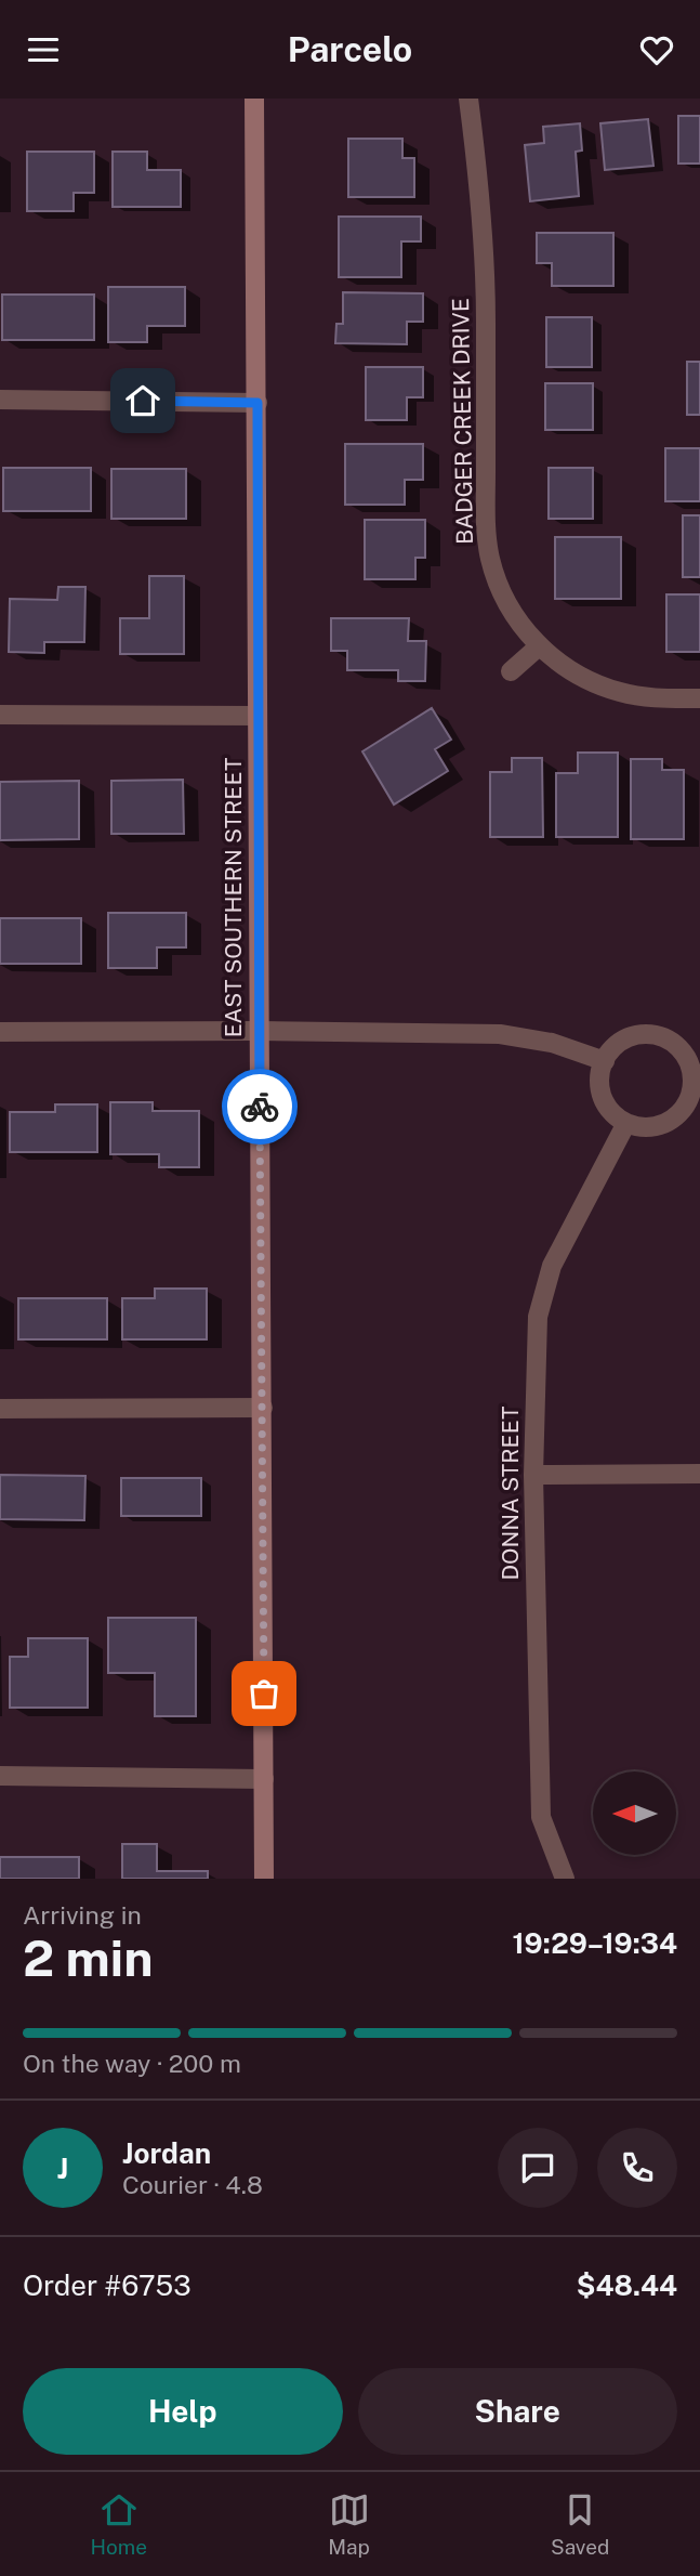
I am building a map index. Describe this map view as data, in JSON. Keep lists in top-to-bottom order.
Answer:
{
  "streets": {
    "street": ["BADGER CREEK DRIVE", "EAST SOUTHERN STREET", "DONNA STREET"]
  },
  "north": "left",
  "page": {
    "header": "Parcelo",
    "heading": ["2 min", "Arriving in", "19:29–19:34"],
    "panel": [
      "Jordan",
      "Courier · 4.8",
      "Order #6753",
      "$48.44"
    ],
    "bar": "On the way · 200 m",
    "round": "J",
    "buttons": ["Help", "Share"],
    "tabs": ["Home", "Map", "Saved"]
  }
}
